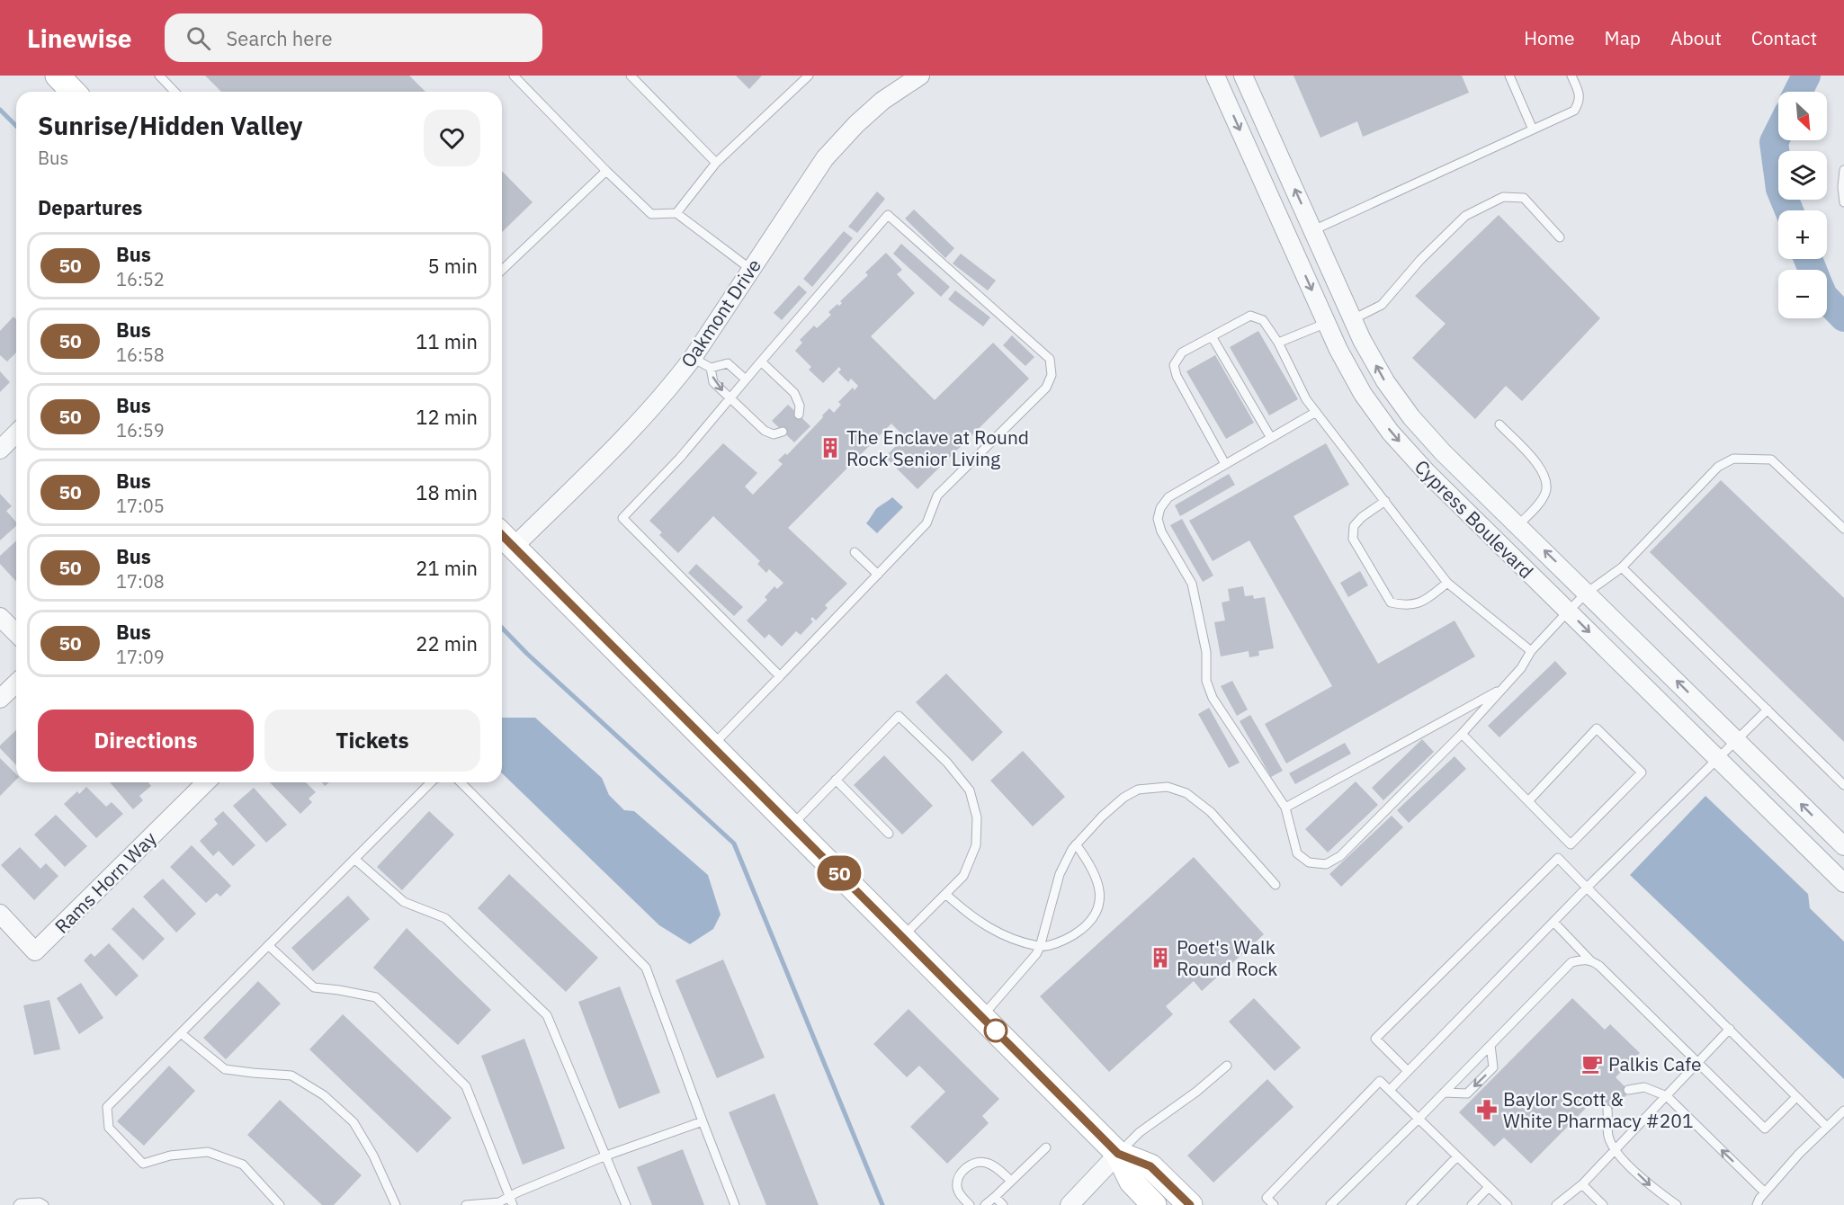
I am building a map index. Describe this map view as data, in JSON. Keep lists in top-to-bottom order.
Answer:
{
  "streets": {
    "street": ["Oakmont Drive", "Cypress Boulevard", "Rams Horn Way"]
  },
  "places": {
    "building": ["The Enclave at Round Rock Senior Living", "Poet's Walk Round Rock"],
    "cafe": ["Palkis Cafe"],
    "pharmacy": ["Baylor Scott & White Pharmacy #201"]
  },
  "lines": ["bus line 50"],
  "north": "bottom right",
  "page": {
    "header": "Linewise",
    "search": "Search here",
    "nav": [
      "Home",
      "Map",
      "About",
      "Contact"
    ],
    "on_map": "50",
    "map_buttons": ["+", "−"],
    "heading": [
      ["Sunrise/Hidden Valley", "Bus"],
      "Departures"
    ],
    "list": [
      {
        "mark": "50",
        "name": "Bus",
        "note": "16:52",
        "value": "5 min"
      },
      {
        "mark": "50",
        "name": "Bus",
        "note": "16:58",
        "value": "11 min"
      },
      {
        "mark": "50",
        "name": "Bus",
        "note": "16:59",
        "value": "12 min"
      },
      {
        "mark": "50",
        "name": "Bus",
        "note": "17:05",
        "value": "18 min"
      },
      {
        "mark": "50",
        "name": "Bus",
        "note": "17:08",
        "value": "21 min"
      },
      {
        "mark": "50",
        "name": "Bus",
        "note": "17:09",
        "value": "22 min"
      }
    ],
    "buttons": ["Directions", "Tickets"]
  }
}
